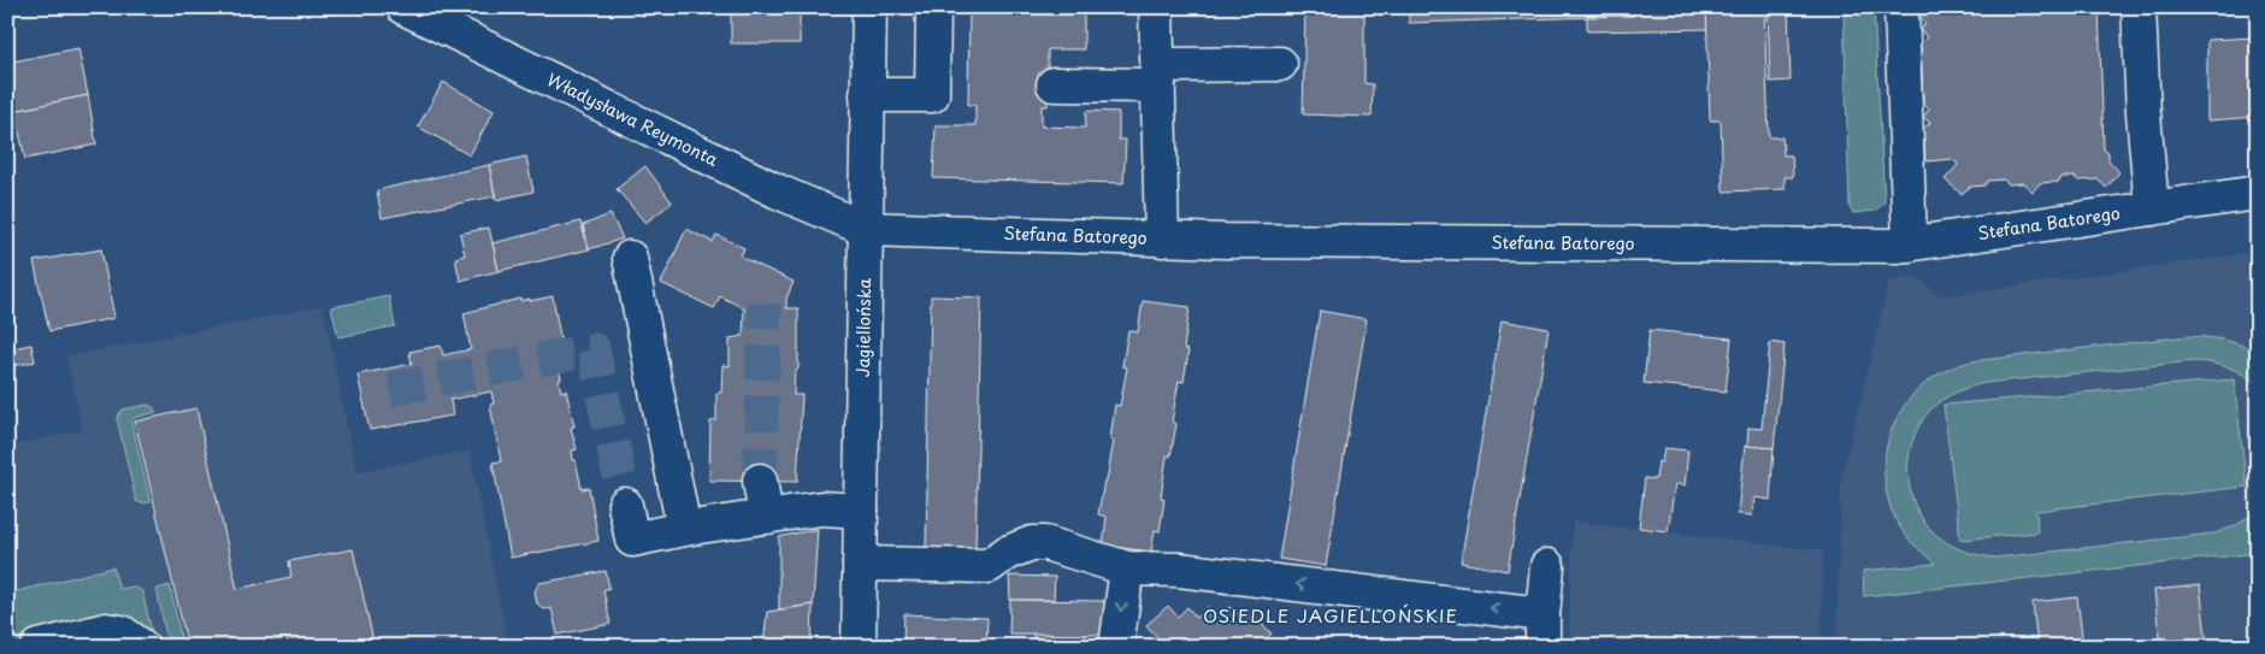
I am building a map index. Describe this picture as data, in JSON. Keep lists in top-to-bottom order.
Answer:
{
  "streets": {
    "street": ["Władysława Reymonta", "Stefana Batorego", "Jagiellońska"]
  },
  "crossings": [
    ["Władysława Reymonta", "Stefana Batorego"],
    ["Władysława Reymonta", "Jagiellońska"],
    ["Stefana Batorego", "Jagiellońska"]
  ],
  "districts": ["OSIEDLE JAGIELLOŃSKIE"]
}
